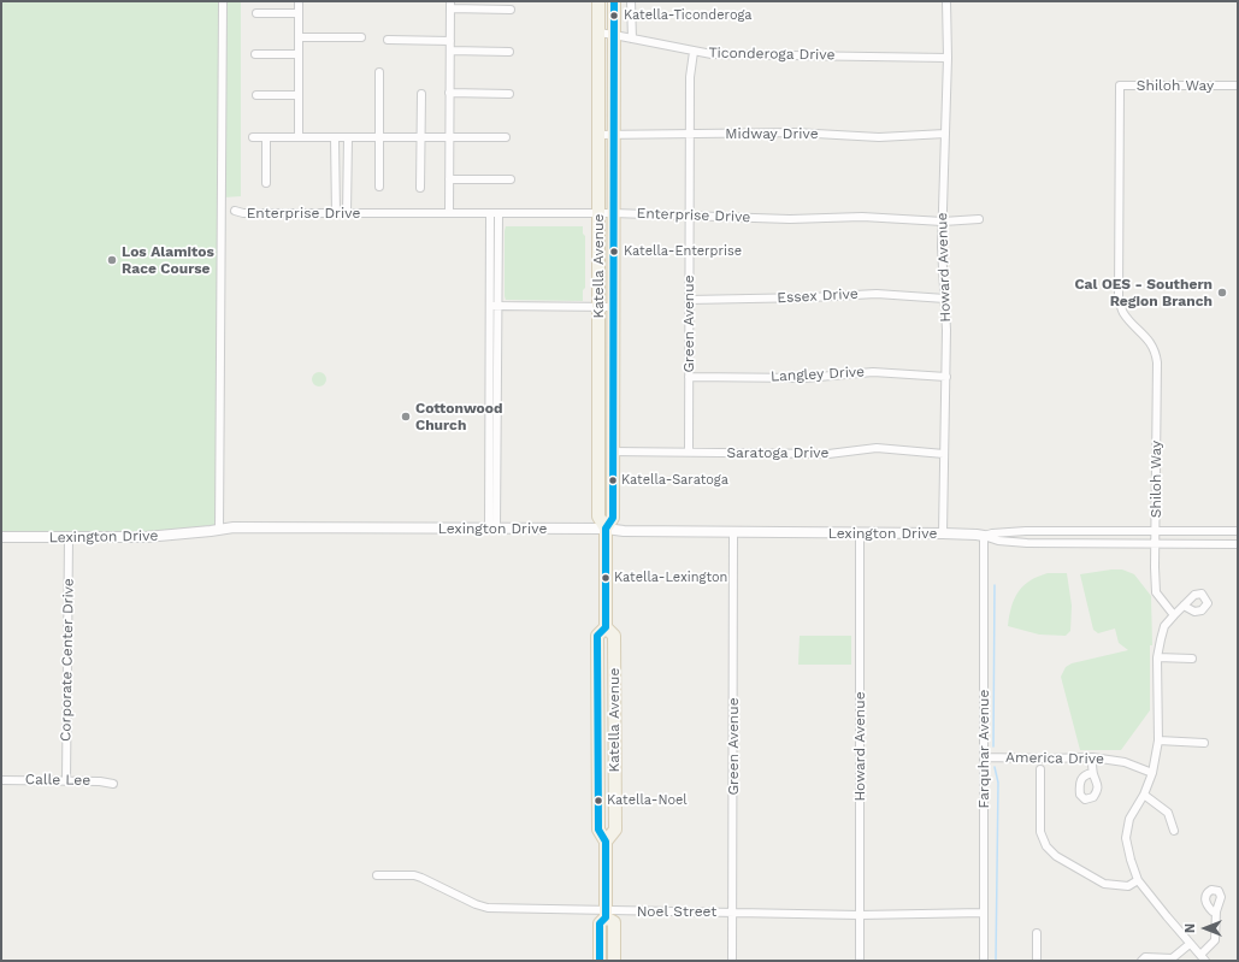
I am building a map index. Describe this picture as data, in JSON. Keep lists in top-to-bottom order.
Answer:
{
  "streets": {
    "main road": ["Katella Avenue"],
    "street": [
      "Ticonderoga Drive",
      "Shiloh Way",
      "Midway Drive",
      "Enterprise Drive",
      "Howard Avenue",
      "Essex Drive",
      "Green Avenue",
      "Langley Drive",
      "Saratoga Drive",
      "Lexington Drive",
      "Corporate Center Drive",
      "Farquhar Avenue",
      "America Drive",
      "Calle Lee",
      "Noel Street"
    ]
  },
  "crossings": [
    ["Ticonderoga Drive", "Katella Avenue"],
    ["Ticonderoga Drive", "Howard Avenue"],
    ["Ticonderoga Drive", "Green Avenue"],
    ["Shiloh Way", "Lexington Drive"],
    ["Midway Drive", "Katella Avenue"],
    ["Midway Drive", "Howard Avenue"],
    ["Midway Drive", "Green Avenue"],
    ["Enterprise Drive", "Katella Avenue"],
    ["Enterprise Drive", "Howard Avenue"],
    ["Enterprise Drive", "Green Avenue"],
    ["Katella Avenue", "Saratoga Drive"],
    ["Katella Avenue", "Lexington Drive"],
    ["Katella Avenue", "Noel Street"],
    ["Howard Avenue", "Essex Drive"],
    ["Howard Avenue", "Langley Drive"],
    ["Howard Avenue", "Saratoga Drive"],
    ["Howard Avenue", "Lexington Drive"],
    ["Howard Avenue", "Noel Street"],
    ["Essex Drive", "Green Avenue"],
    ["Green Avenue", "Langley Drive"],
    ["Green Avenue", "Saratoga Drive"],
    ["Green Avenue", "Lexington Drive"],
    ["Green Avenue", "Noel Street"],
    ["Lexington Drive", "Corporate Center Drive"],
    ["Lexington Drive", "Farquhar Avenue"],
    ["Corporate Center Drive", "Calle Lee"],
    ["Farquhar Avenue", "America Drive"],
    ["Farquhar Avenue", "Noel Street"]
  ],
  "places": [
    "Katella-Ticonderoga",
    "Katella-Enterprise",
    "Los Alamitos Race Course",
    "Cal OES - Southern Region Branch",
    "Cottonwood Church",
    "Katella-Saratoga",
    "Katella-Lexington",
    "Katella-Noel"
  ],
  "north": "left"
}
